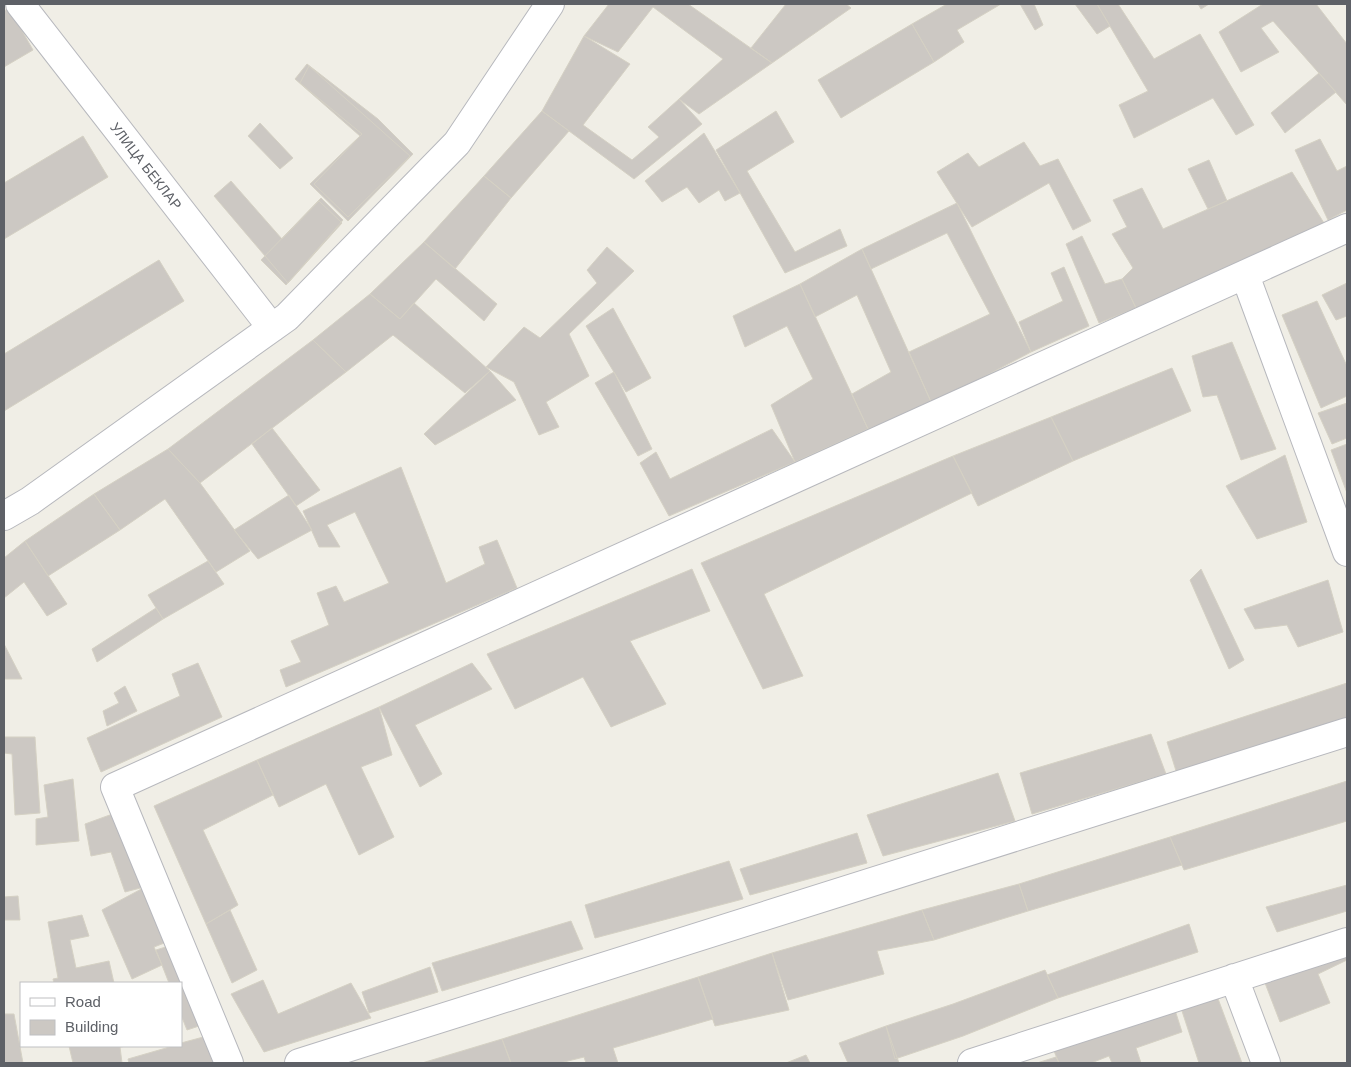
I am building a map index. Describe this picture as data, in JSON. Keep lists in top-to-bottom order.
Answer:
{
  "streets": {
    "street": ["УЛИЦА БЕКЛАР"]
  },
  "legend": ["Road", "Building"]
}
